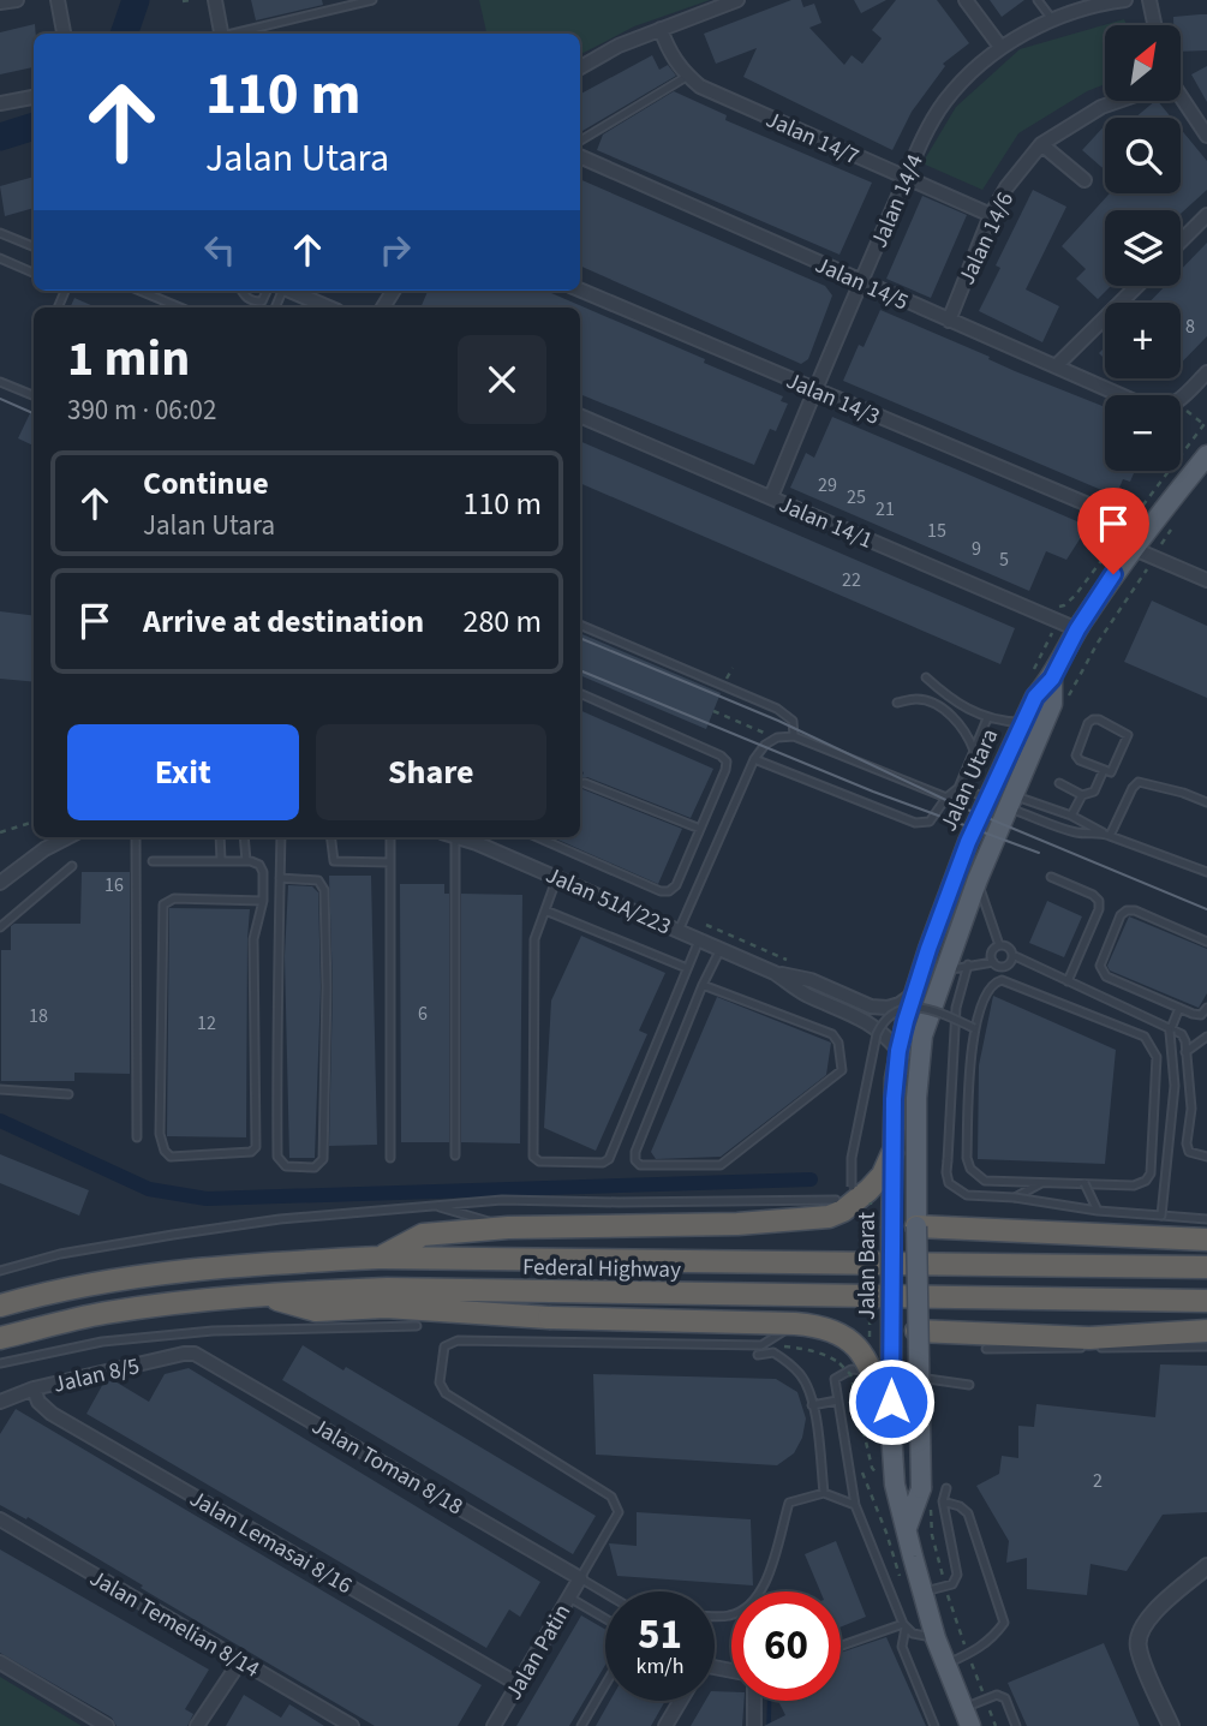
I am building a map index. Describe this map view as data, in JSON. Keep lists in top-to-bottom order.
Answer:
{
  "streets": {
    "highway": ["Federal Highway"],
    "main road": ["Jalan Utara", "Jalan Barat"],
    "street": [
      "Jalan 14/7",
      "Jalan 14/4",
      "Jalan 14/6",
      "Jalan 14/5",
      "Jalan 14/3",
      "Jalan 14/1",
      "Jalan 51A/223",
      "Jalan 8/5",
      "Jalan Toman 8/18",
      "Jalan Lemasai 8/16",
      "Jalan Temelian 8/14",
      "Jalan Patin"
    ]
  },
  "crossings": [
    ["Jalan 14/7", "Jalan 14/4"],
    ["Jalan 14/7", "Jalan 14/6"],
    ["Jalan 14/4", "Jalan 14/5"],
    ["Jalan 14/4", "Jalan 14/3"],
    ["Jalan 14/4", "Jalan 14/1"],
    ["Jalan 14/6", "Jalan 14/5"],
    ["Jalan 14/1", "Jalan Utara"],
    ["Jalan Utara", "Jalan 51A/223"],
    ["Jalan Utara", "Jalan Barat"],
    ["Jalan 8/5", "Jalan Toman 8/18"],
    ["Jalan 8/5", "Jalan Lemasai 8/16"],
    ["Jalan Toman 8/18", "Jalan Patin"],
    ["Jalan Lemasai 8/16", "Jalan Patin"]
  ],
  "house_numbers": [
    "8",
    "29",
    "25",
    "21",
    "15",
    "9",
    "5",
    "22",
    "16",
    "6",
    "18",
    "12",
    "2"
  ],
  "north": "top right",
  "page": {
    "map_buttons": ["+", "−"],
    "turn": ["110 m", "Jalan Utara"],
    "heading": ["1 min", "390 m · 06:02"],
    "list": [
      {
        "name": "Continue",
        "note": "Jalan Utara",
        "value": "110 m"
      },
      {
        "name": "Arrive at destination",
        "value": "280 m"
      }
    ],
    "buttons": ["Exit", "Share"],
    "speed": "51 km/h",
    "limit": "60"
  }
}
